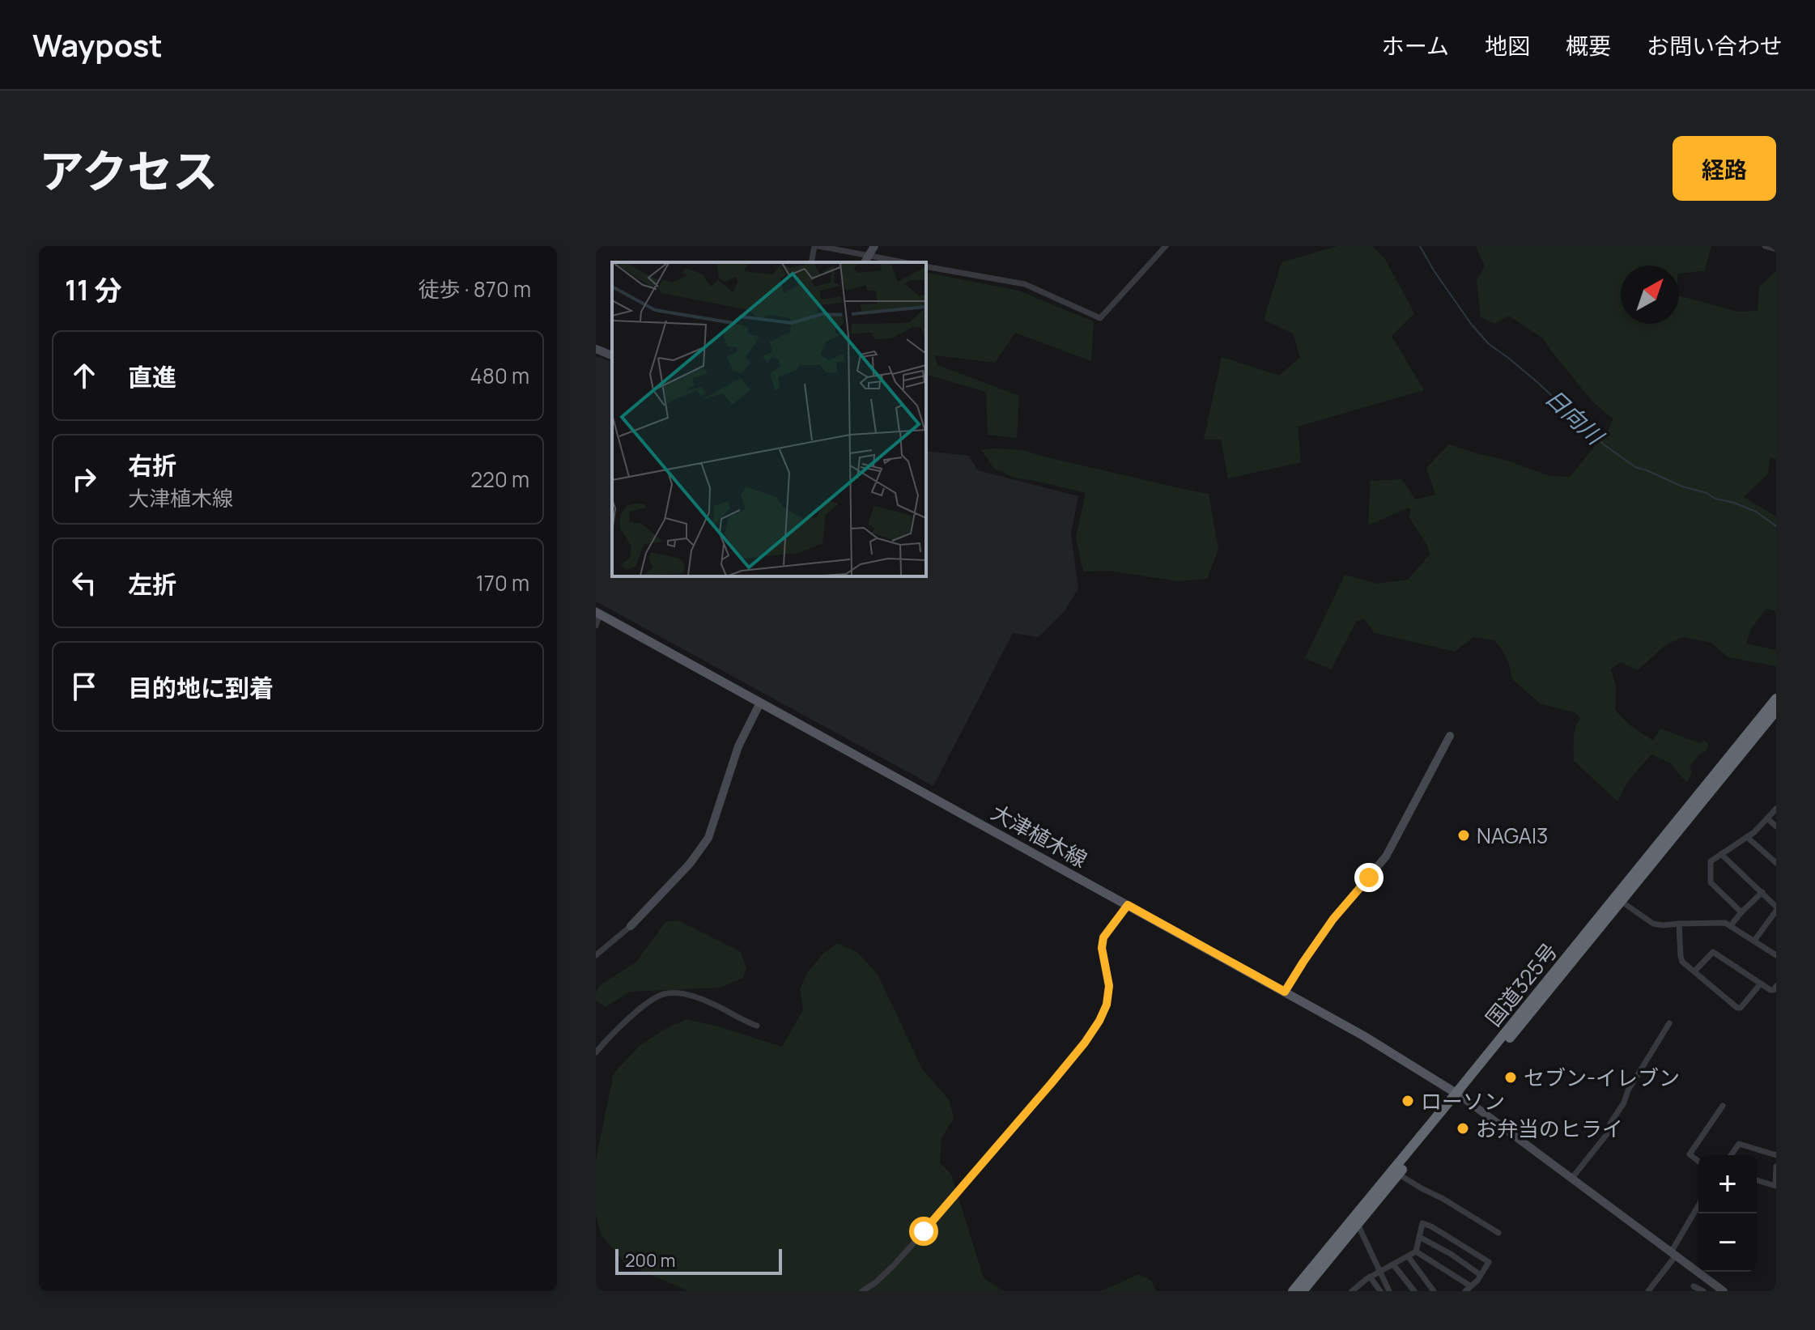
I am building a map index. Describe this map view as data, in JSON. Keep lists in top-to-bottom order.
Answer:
{
  "streets": {
    "highway": ["国道325号"],
    "main road": ["大津植木線"]
  },
  "crossings": [
    ["大津植木線", "国道325号"]
  ],
  "water": ["日向川"],
  "places": [
    "NAGAI3",
    "セブン-イレブン",
    "ローソン",
    "お弁当のヒライ"
  ],
  "scale_bar": "200 m",
  "north": "top right",
  "page": {
    "header": "Waypost",
    "nav": [
      "ホーム",
      "地図",
      "概要",
      "お問い合わせ"
    ],
    "title": "アクセス",
    "buttons": "経路",
    "heading": ["11 分", "徒歩 · 870 m"],
    "list": [
      ["直進", "480 m"],
      ["右折", "大津植木線", "220 m"],
      ["左折", "170 m"],
      "目的地に到着"
    ],
    "map_buttons": ["+", "−"],
    "scale": "200 m"
  }
}
